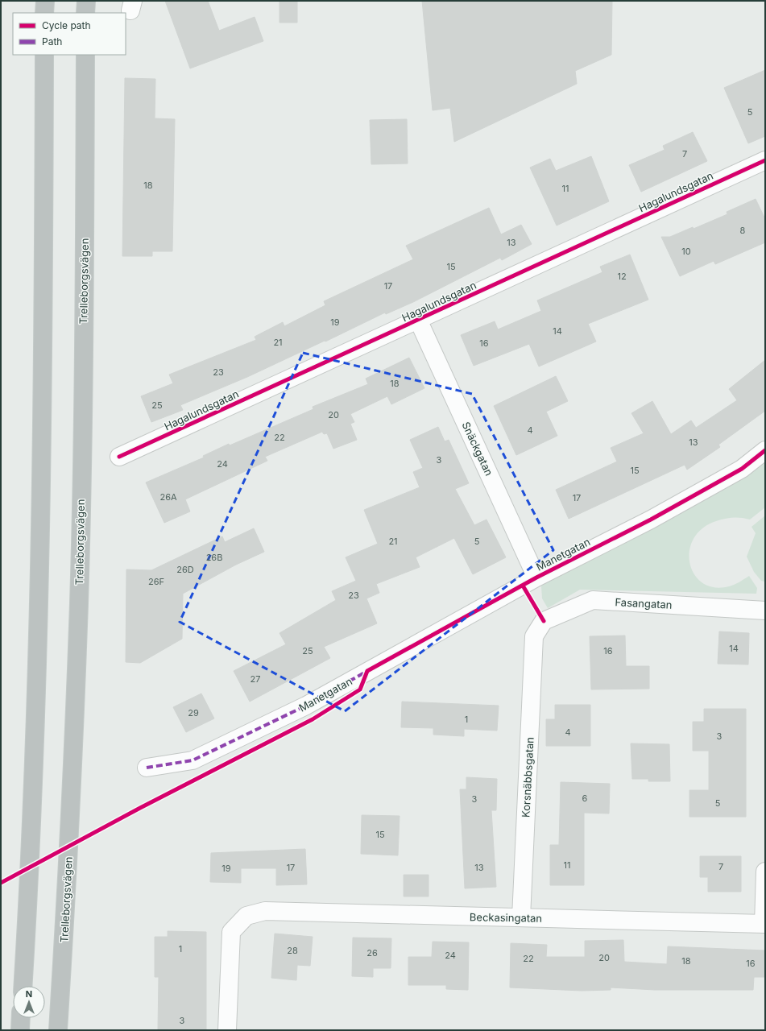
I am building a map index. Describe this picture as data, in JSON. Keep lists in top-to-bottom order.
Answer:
{
  "streets": {
    "highway": ["Trelleborgsvägen"],
    "street": [
      "Hagalundsgatan",
      "Snäckgatan",
      "Manetgatan",
      "Fasangatan",
      "Korsnäbbsgatan",
      "Beckasingatan"
    ]
  },
  "crossings": [
    ["Hagalundsgatan", "Snäckgatan"],
    ["Snäckgatan", "Manetgatan"],
    ["Fasangatan", "Korsnäbbsgatan"],
    ["Korsnäbbsgatan", "Beckasingatan"]
  ],
  "house_numbers": [
    "5",
    "7",
    "18",
    "11",
    "8",
    "13",
    "10",
    "15",
    "12",
    "17",
    "19",
    "14",
    "21",
    "16",
    "23",
    "18",
    "25",
    "20",
    "4",
    "22",
    "13",
    "3",
    "24",
    "15",
    "26A",
    "17",
    "21",
    "5",
    "26B",
    "26D",
    "26F",
    "23",
    "14",
    "25",
    "16",
    "27",
    "29",
    "1",
    "4",
    "3",
    "6",
    "3",
    "5",
    "15",
    "11",
    "7",
    "17",
    "13",
    "19",
    "1",
    "28",
    "26",
    "24",
    "20",
    "22",
    "18",
    "16",
    "3"
  ],
  "legend": ["Cycle path", "Path"],
  "north": "top"
}
